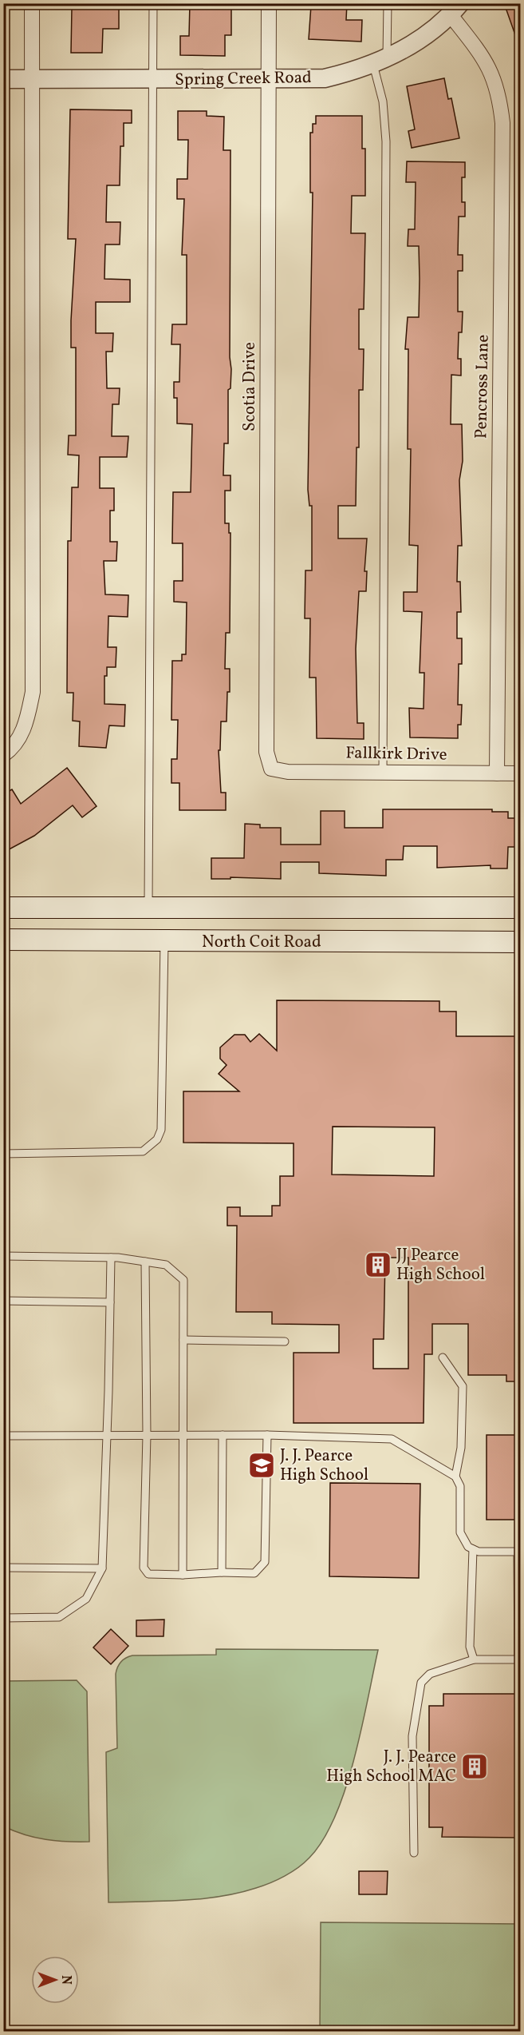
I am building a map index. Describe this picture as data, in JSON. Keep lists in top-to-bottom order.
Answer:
{
  "streets": {
    "main road": ["North Coit Road"],
    "street": [
      "Spring Creek Road",
      "Scotia Drive",
      "Pencross Lane",
      "Fallkirk Drive"
    ]
  },
  "crossings": [
    ["Spring Creek Road", "Scotia Drive"],
    ["Spring Creek Road", "Pencross Lane"],
    ["Scotia Drive", "Fallkirk Drive"],
    ["Pencross Lane", "Fallkirk Drive"]
  ],
  "places": {
    "building": ["JJ Pearce High School", "J. J. Pearce High School MAC"],
    "school or university": ["J. J. Pearce High School"]
  },
  "north": "right"
}
